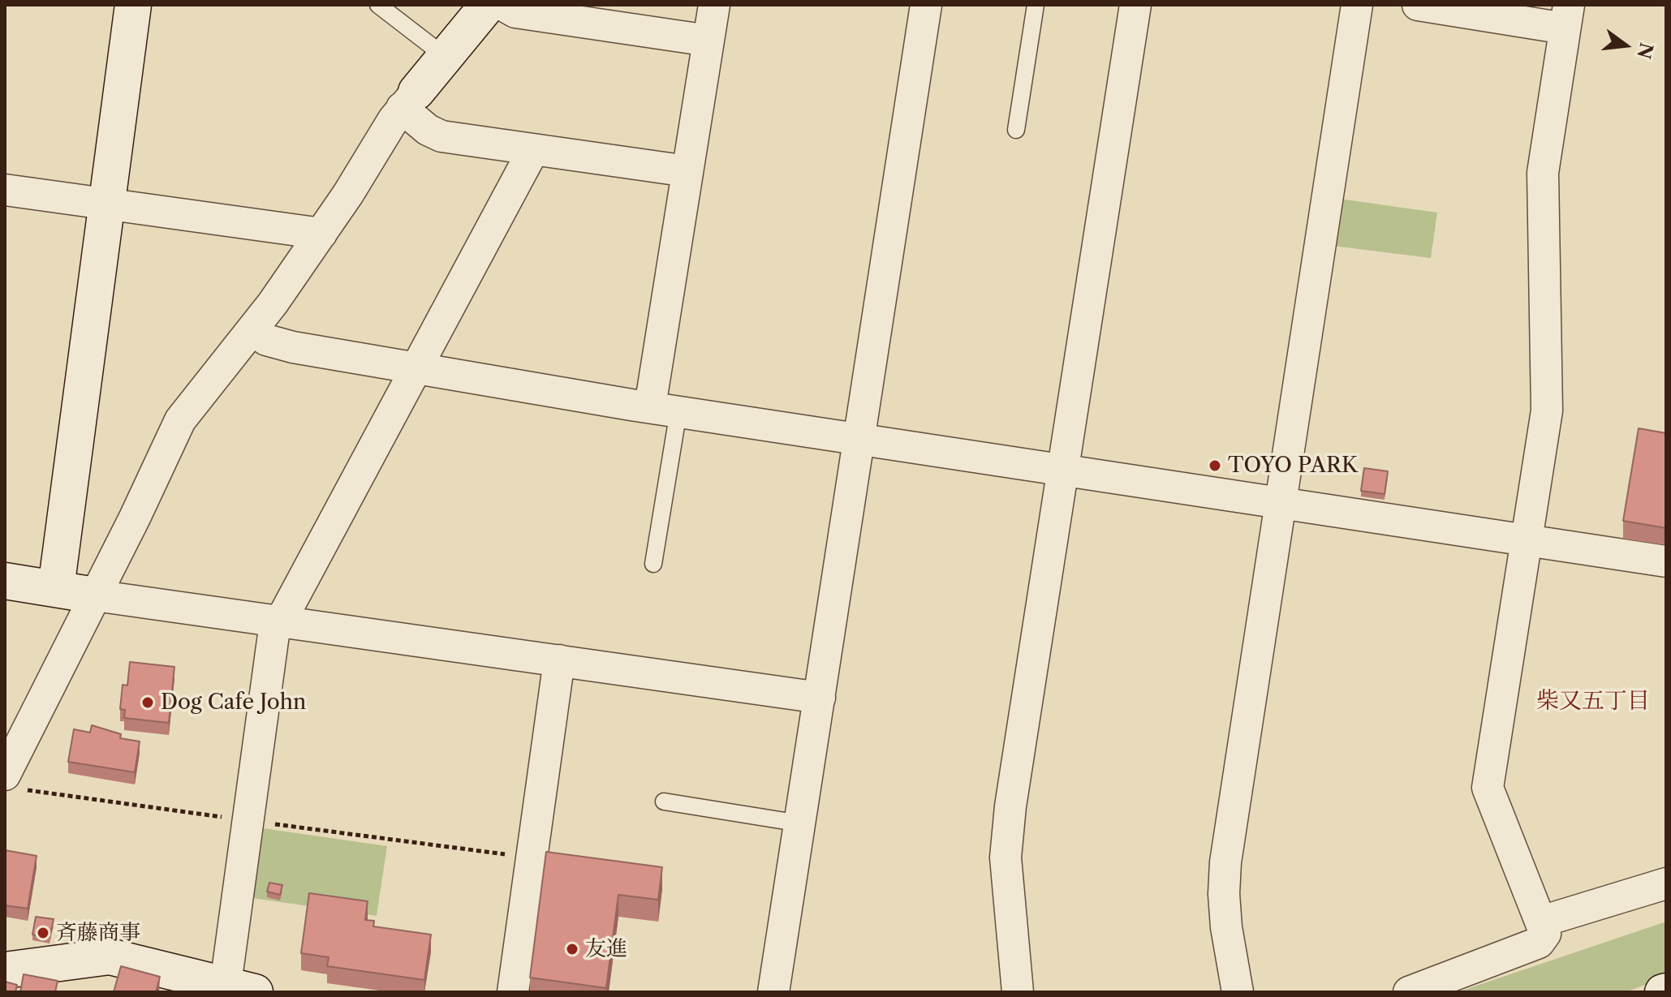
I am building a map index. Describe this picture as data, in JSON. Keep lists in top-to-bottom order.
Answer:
{
  "districts": ["柴又五丁目"],
  "places": [
    "TOYO PARK",
    "Dog Cafe John",
    "斉藤商事",
    "友進"
  ],
  "north": "right"
}
